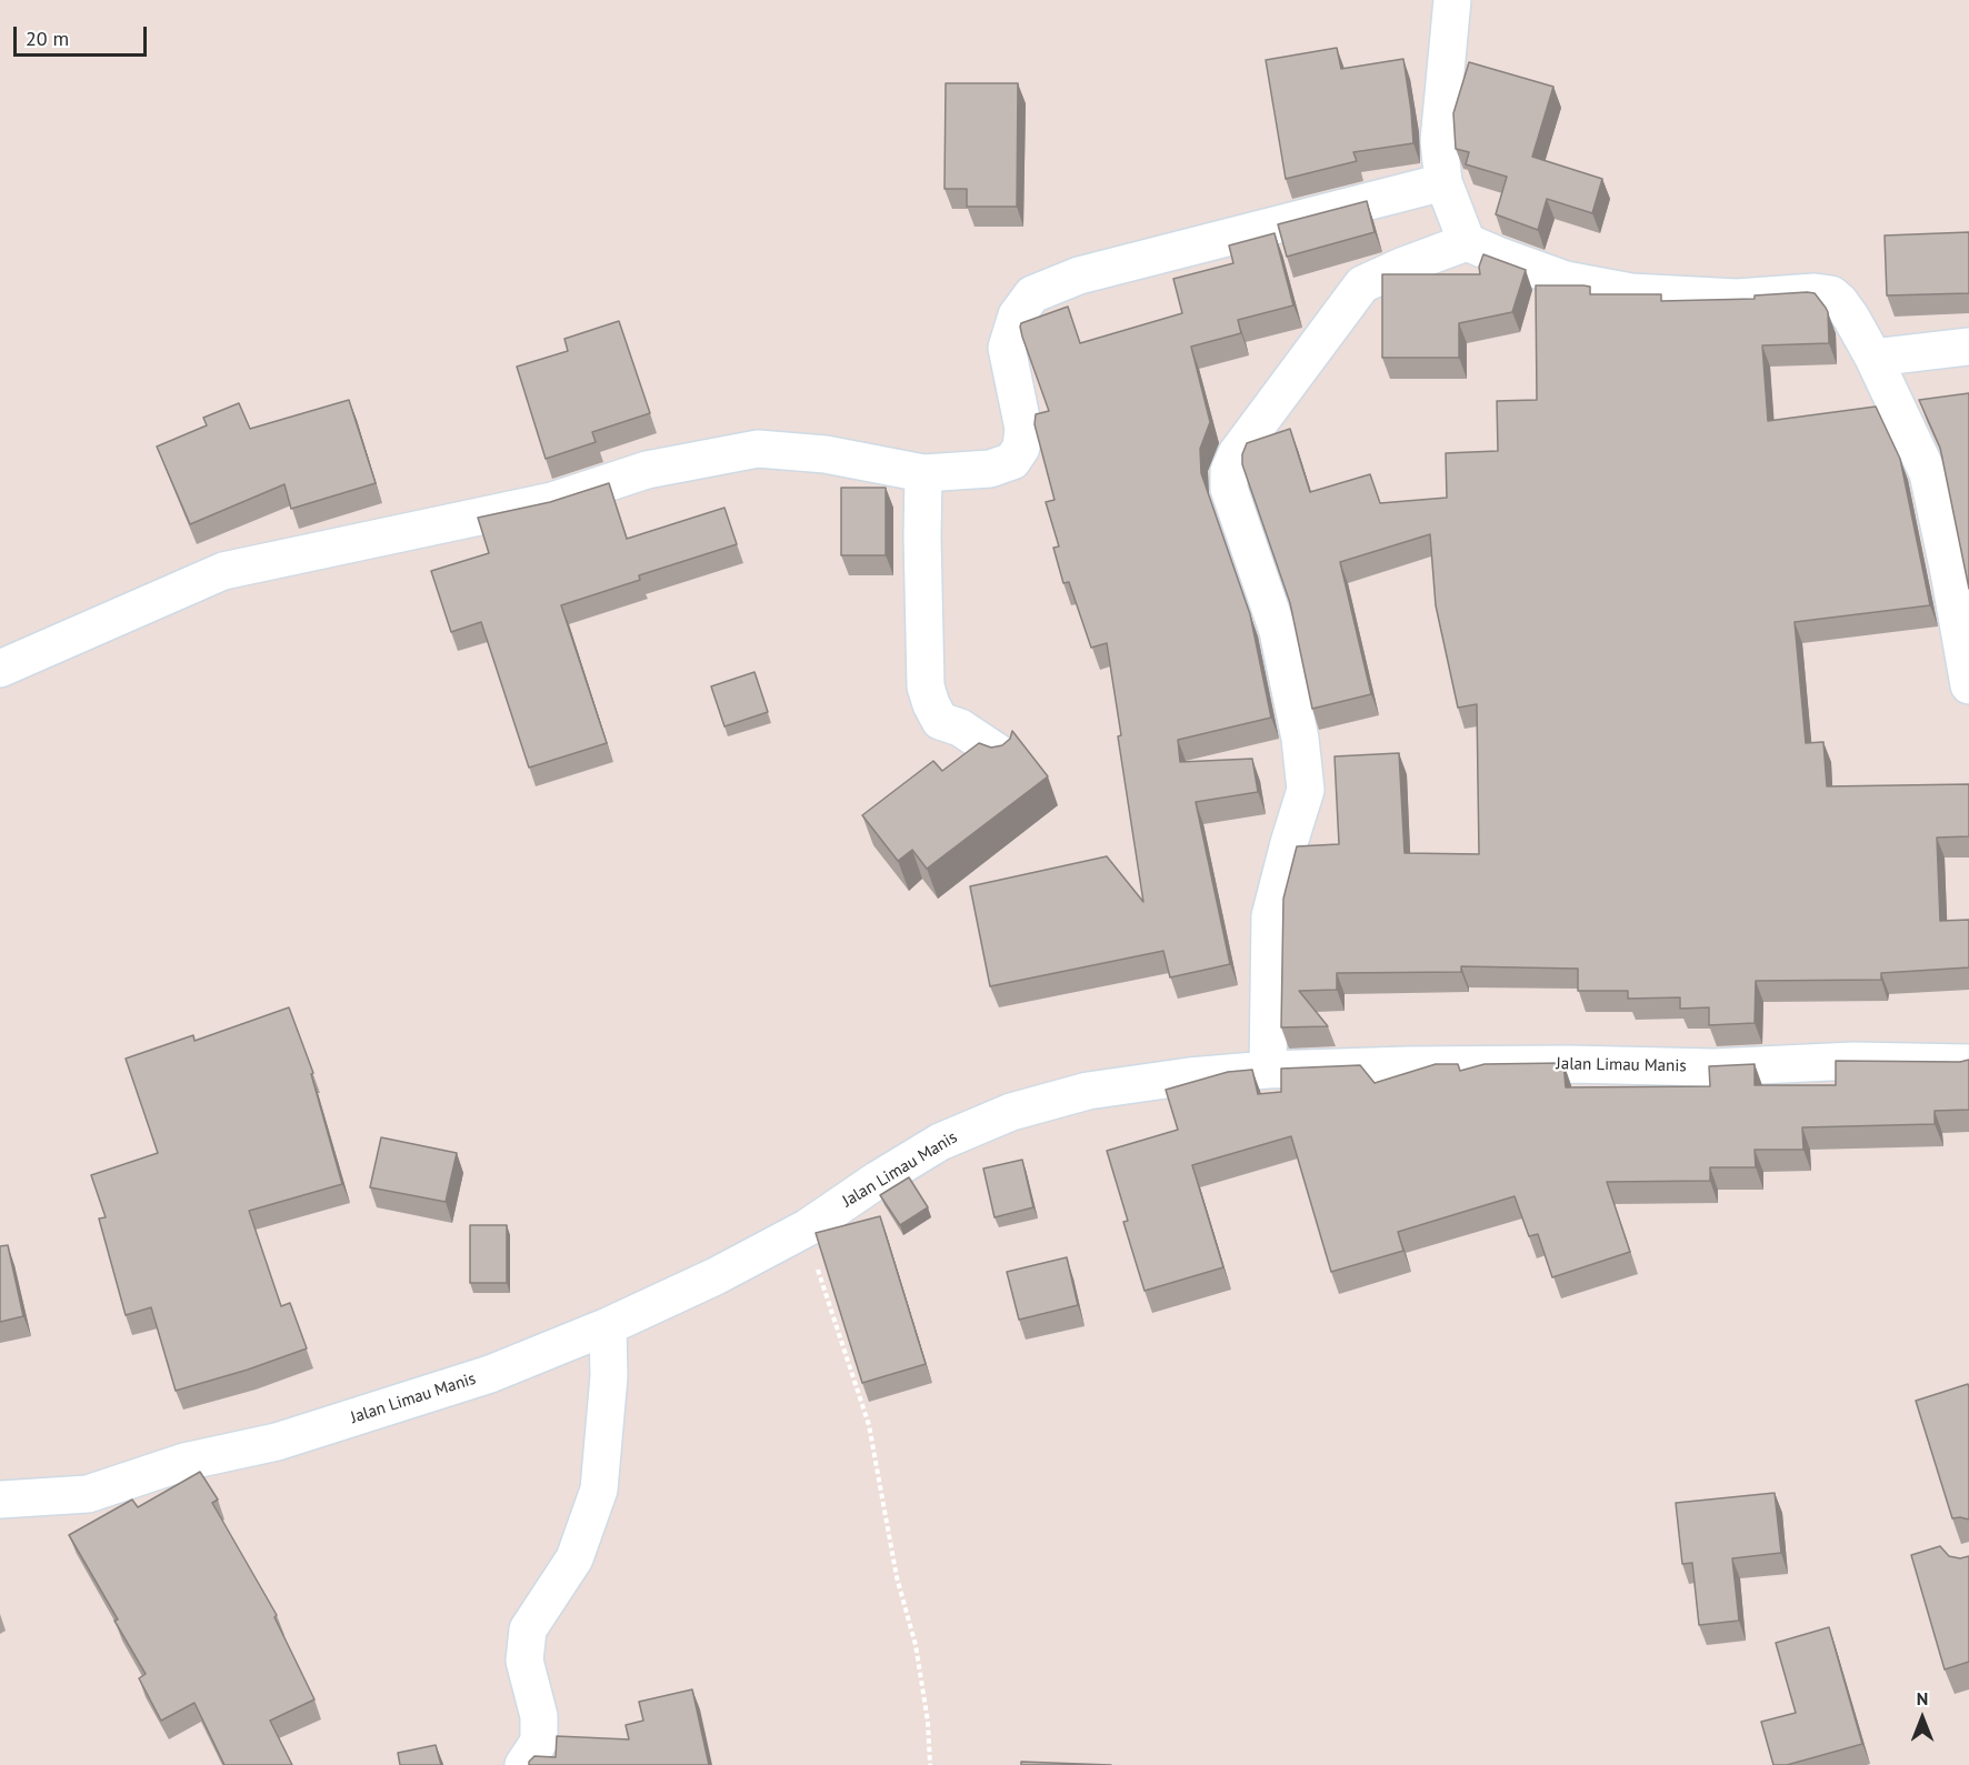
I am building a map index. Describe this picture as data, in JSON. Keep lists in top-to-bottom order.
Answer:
{
  "streets": {
    "street": ["Jalan Limau Manis"]
  },
  "scale_bar": "20 m",
  "north": "top"
}
